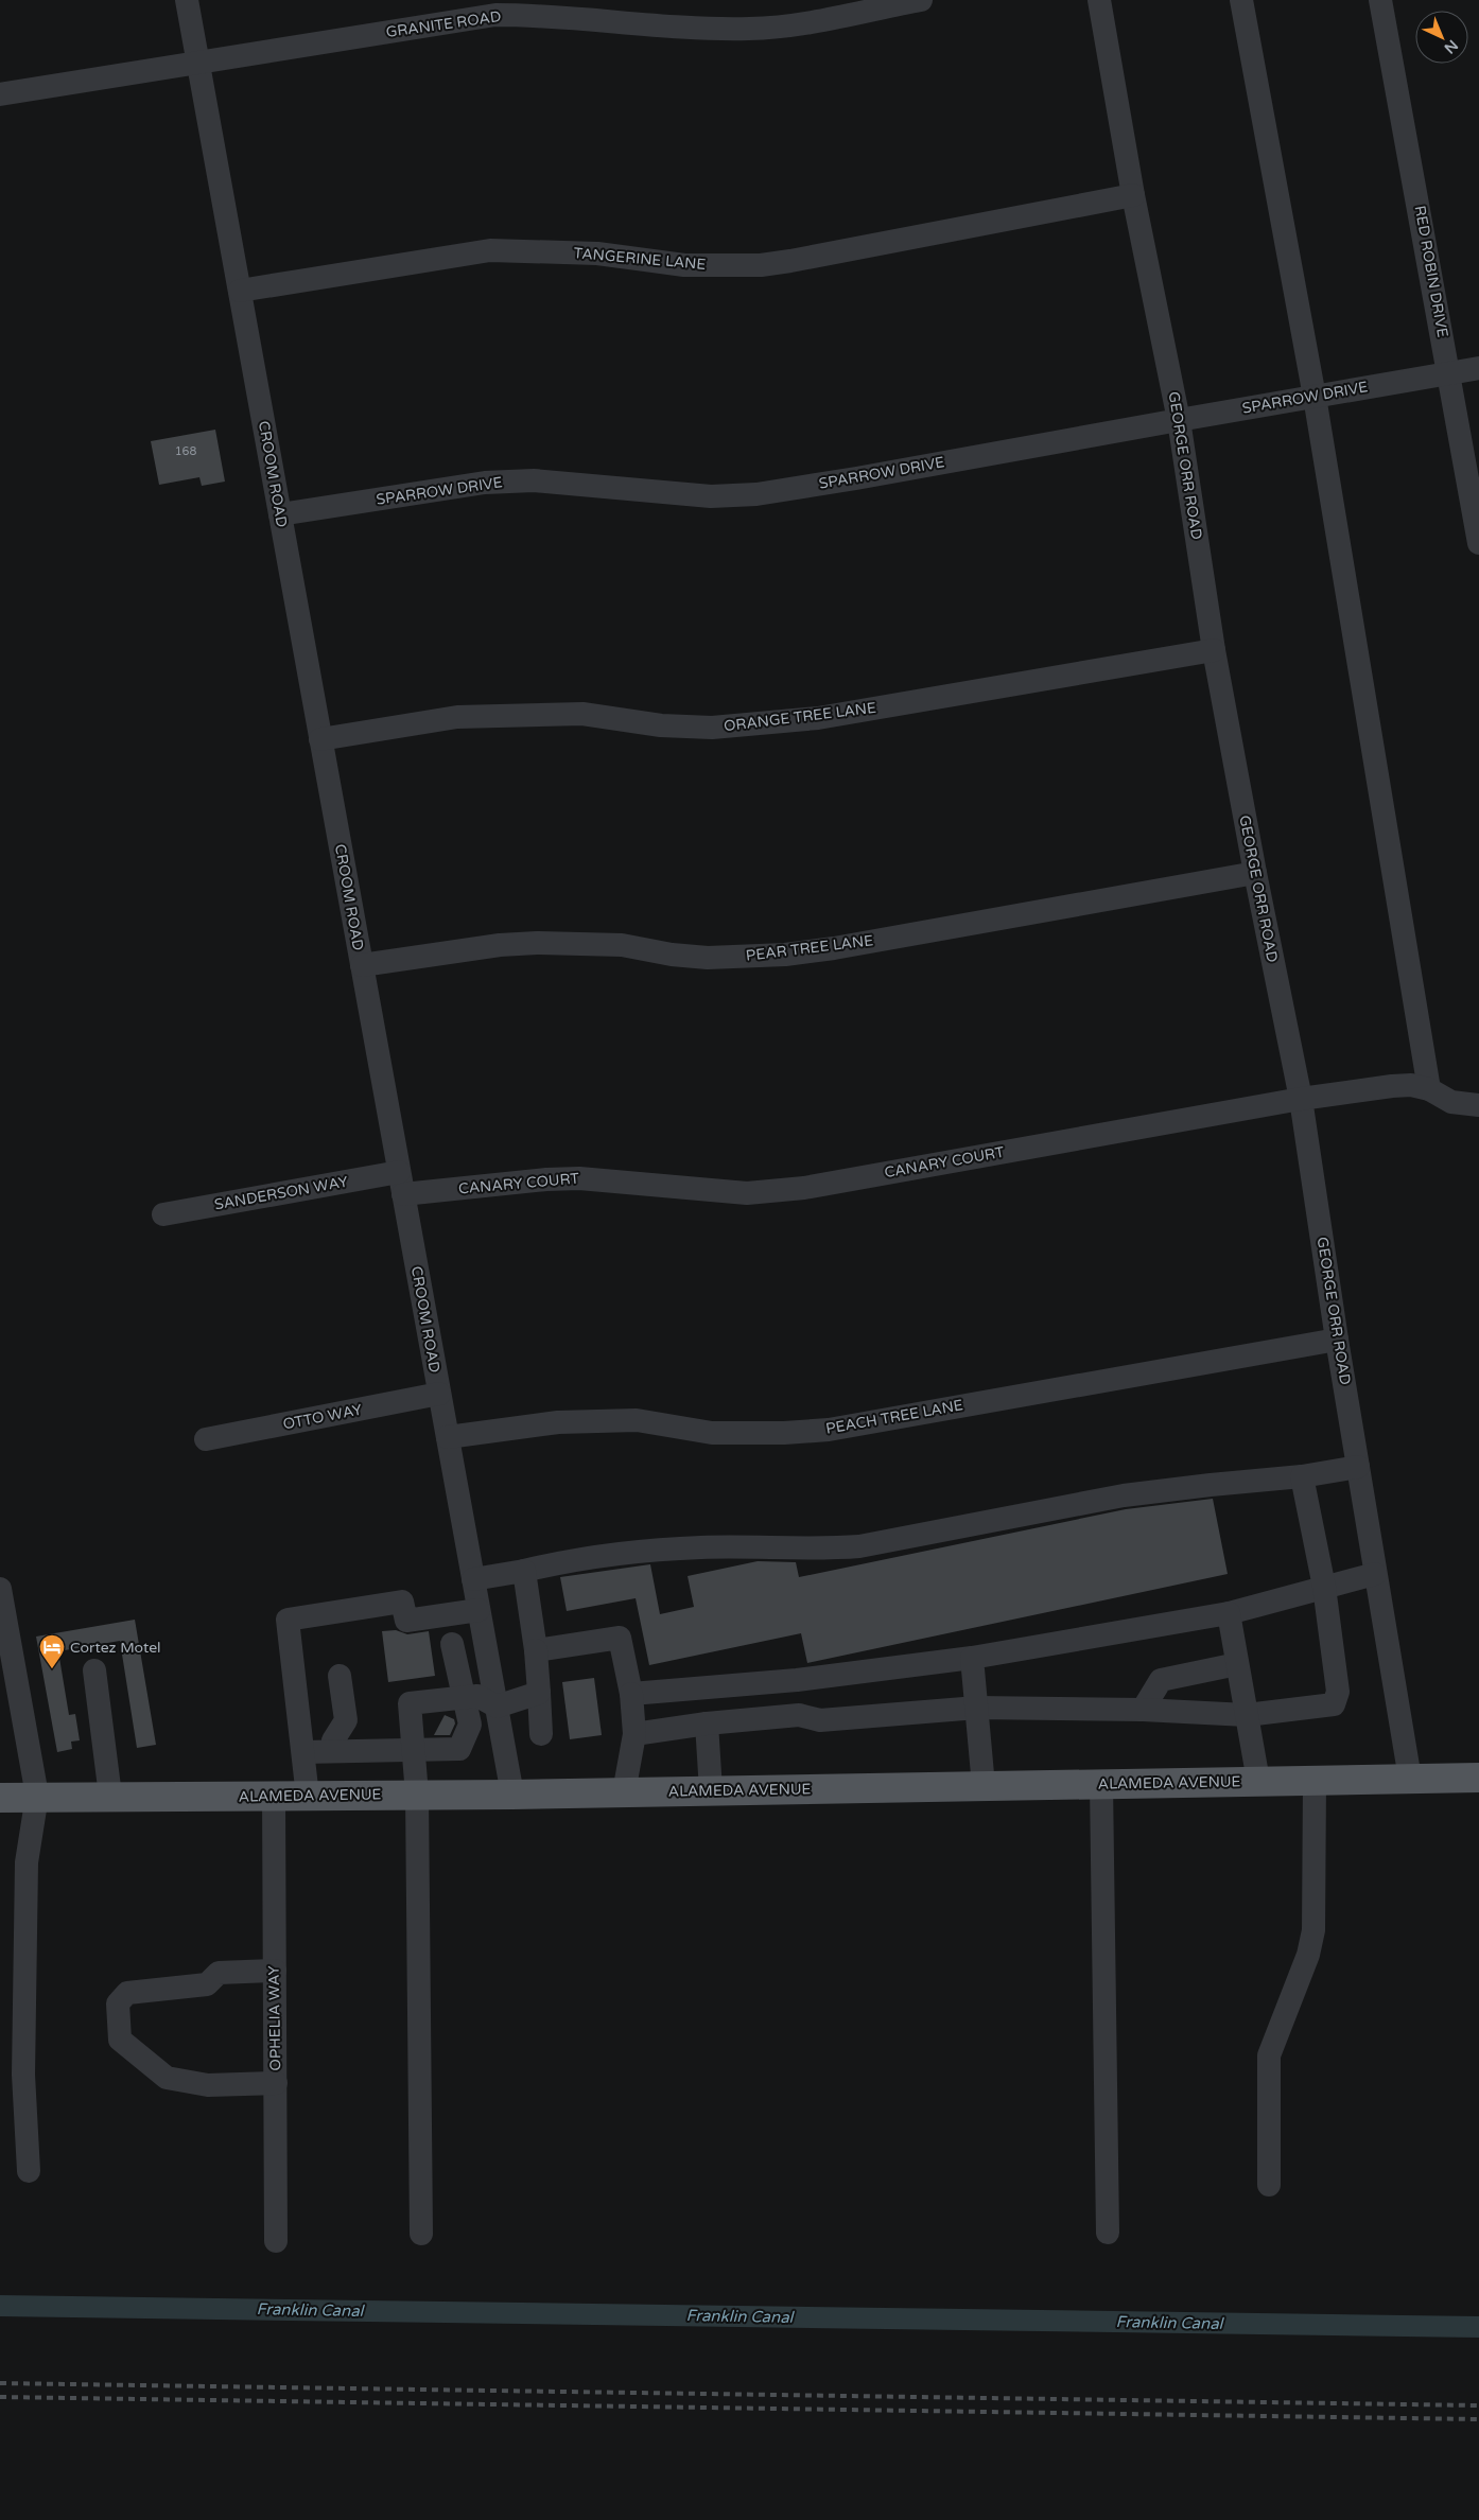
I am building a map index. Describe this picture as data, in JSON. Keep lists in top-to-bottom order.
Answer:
{
  "streets": {
    "main road": ["ALAMEDA AVENUE"],
    "street": [
      "GRANITE ROAD",
      "TANGERINE LANE",
      "RED ROBIN DRIVE",
      "SPARROW DRIVE",
      "GEORGE ORR ROAD",
      "CROOM ROAD",
      "ORANGE TREE LANE",
      "PEAR TREE LANE",
      "CANARY COURT",
      "SANDERSON WAY",
      "OTTO WAY",
      "PEACH TREE LANE",
      "OPHELIA WAY"
    ]
  },
  "crossings": [
    ["GRANITE ROAD", "CROOM ROAD"],
    ["TANGERINE LANE", "GEORGE ORR ROAD"],
    ["TANGERINE LANE", "CROOM ROAD"],
    ["RED ROBIN DRIVE", "SPARROW DRIVE"],
    ["SPARROW DRIVE", "GEORGE ORR ROAD"],
    ["SPARROW DRIVE", "CROOM ROAD"],
    ["GEORGE ORR ROAD", "ORANGE TREE LANE"],
    ["GEORGE ORR ROAD", "PEAR TREE LANE"],
    ["GEORGE ORR ROAD", "CANARY COURT"],
    ["GEORGE ORR ROAD", "PEACH TREE LANE"],
    ["GEORGE ORR ROAD", "ALAMEDA AVENUE"],
    ["CROOM ROAD", "ORANGE TREE LANE"],
    ["CROOM ROAD", "PEAR TREE LANE"],
    ["CROOM ROAD", "CANARY COURT"],
    ["CROOM ROAD", "SANDERSON WAY"],
    ["CROOM ROAD", "OTTO WAY"],
    ["CROOM ROAD", "PEACH TREE LANE"],
    ["CROOM ROAD", "ALAMEDA AVENUE"],
    ["CANARY COURT", "SANDERSON WAY"],
    ["ALAMEDA AVENUE", "OPHELIA WAY"]
  ],
  "water": ["Franklin Canal"],
  "places": {
    "hotel": ["Cortez Motel"]
  },
  "house_numbers": ["168"],
  "north": "bottom right"
}
